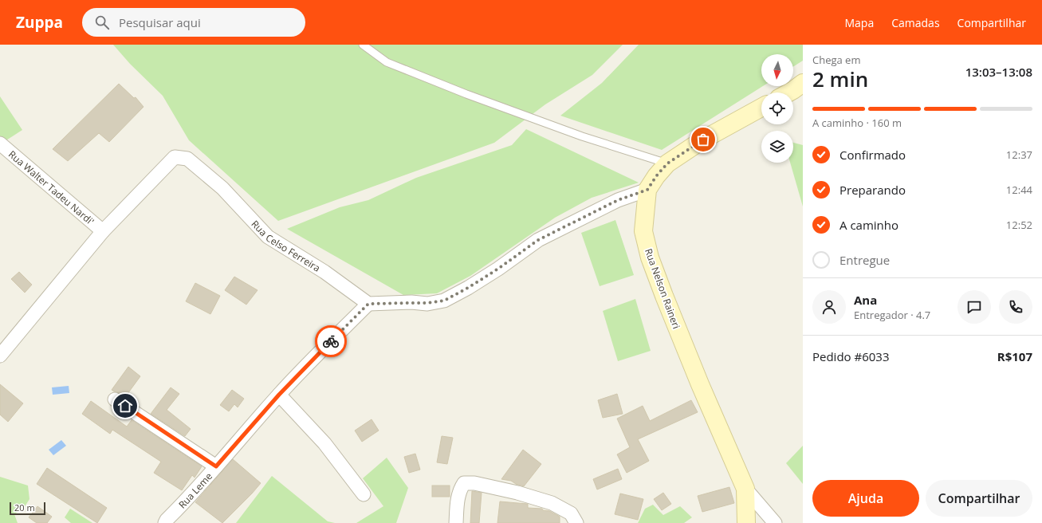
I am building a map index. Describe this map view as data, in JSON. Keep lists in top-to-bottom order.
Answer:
{
  "streets": {
    "main road": ["Rua Nelson Raineri"],
    "street": ["Rua Walter Tadeu Nardi'", "Rua Celso Ferreira", "Rua Leme"]
  },
  "crossings": [
    ["Rua Walter Tadeu Nardi'", "Rua Celso Ferreira"],
    ["Rua Celso Ferreira", "Rua Leme"]
  ],
  "scale_bar": "20 m",
  "north": "bottom",
  "page": {
    "header": "Zuppa",
    "search": "Pesquisar aqui",
    "nav": ["Mapa", "Camadas", "Compartilhar"],
    "heading": ["2 min", "Chega em", "13:03–13:08"],
    "panel": [
      "Ana",
      "Entregador · 4.7",
      "Pedido #6033",
      "R$107"
    ],
    "bar": "A caminho · 160 m",
    "list": [
      ["Confirmado", "12:37"],
      ["Preparando", "12:44"],
      ["A caminho", "12:52"],
      "Entregue"
    ],
    "buttons": ["Ajuda", "Compartilhar"],
    "scale": "20 m"
  }
}
